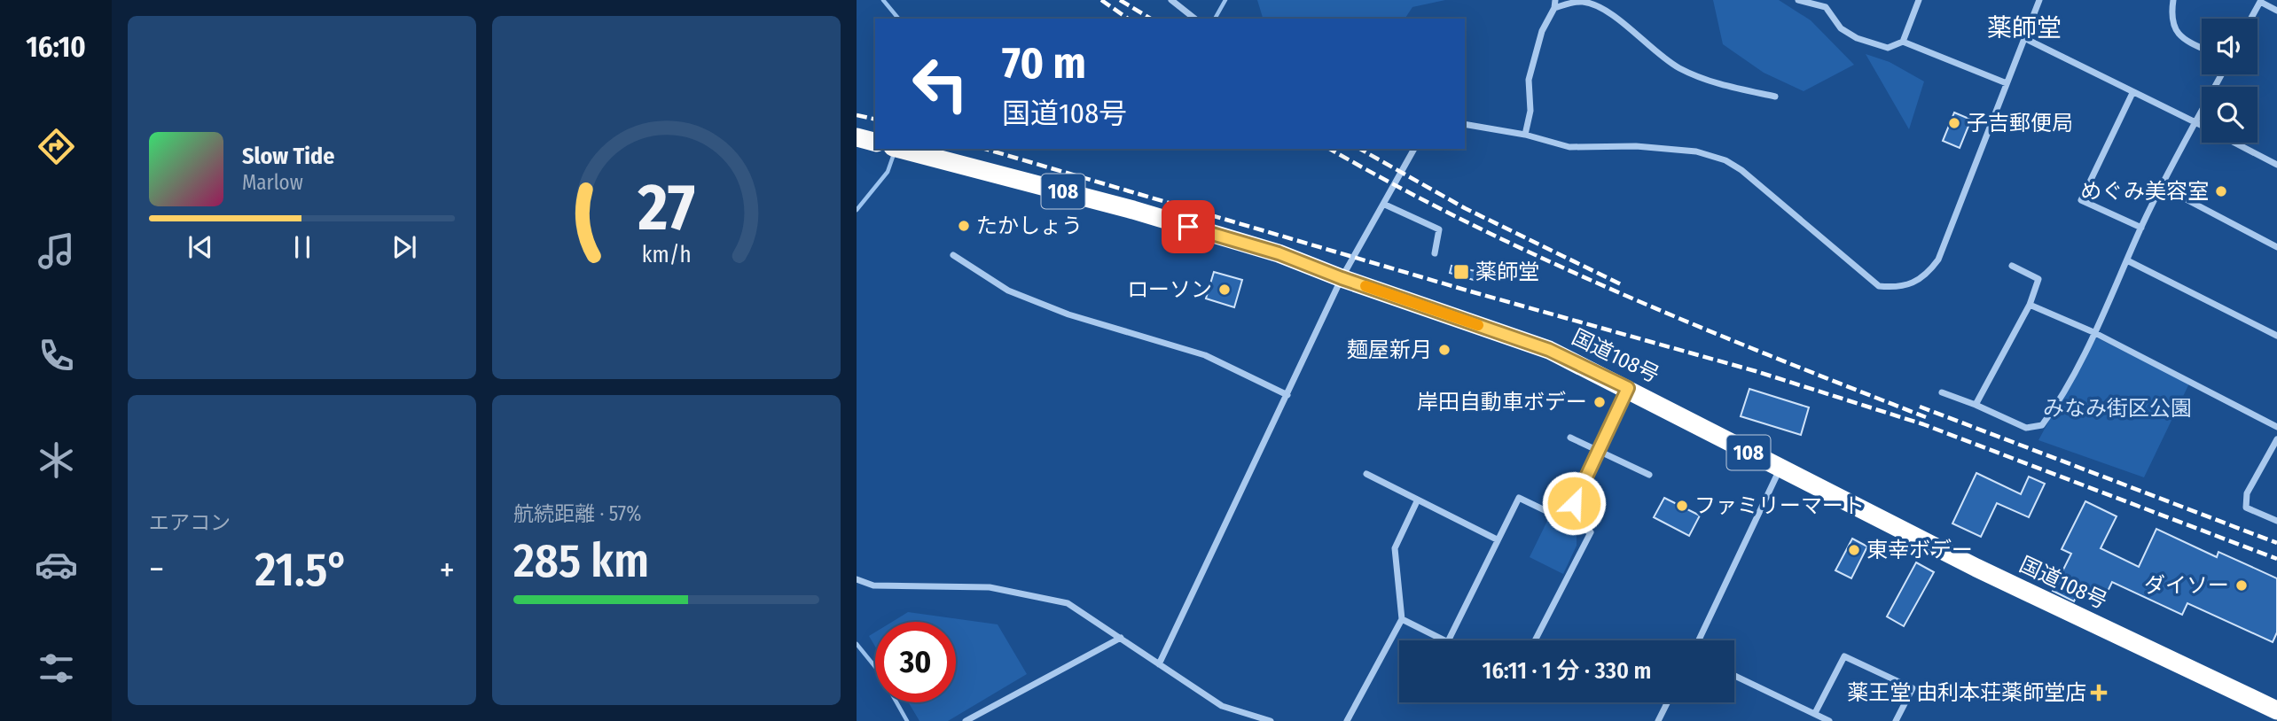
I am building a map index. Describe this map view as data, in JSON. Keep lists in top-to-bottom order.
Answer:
{
  "streets": {
    "highway": ["108", "国道108号"]
  },
  "districts": ["薬師堂"],
  "parks": ["みなみ街区公園"],
  "places": {
    "other": [
      "子吉郵便局",
      "めぐみ美容室",
      "たかしょう",
      "ローソン",
      "麺屋新月",
      "岸田自動車ボデー",
      "ファミリーマート",
      "東幸ボデー",
      "ダイソー"
    ],
    "transit": ["薬師堂"],
    "health": ["薬王堂 由利本荘薬師堂店"]
  },
  "page": {
    "tabs": "16:10",
    "turn": ["70 m", "国道108号"],
    "song": ["Slow Tide", "Marlow"],
    "tile": [
      "エアコン",
      ["航続距離 · 57%", "285 km"]
    ],
    "heat": ["−", "21.5°", "+"],
    "limit": "30",
    "trip": "16:11 · 1 分 · 330 m",
    "gauge": ["27", "km/h"]
  }
}
